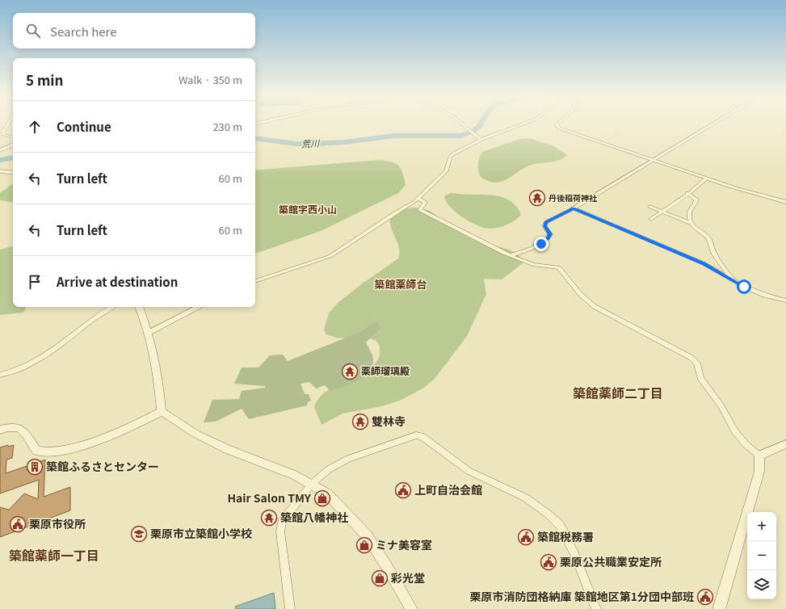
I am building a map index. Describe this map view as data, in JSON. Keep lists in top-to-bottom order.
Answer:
{
  "districts": [
    "築館字西小山",
    "築館薬師台",
    "築館薬師二丁目",
    "築館薬師一丁目"
  ],
  "water": ["荒川"],
  "places": {
    "temple": [
      "丹後稲荷神社",
      "薬師瑠璃殿",
      "雙林寺",
      "築館八幡神社"
    ],
    "building": ["築館ふるさとセンター"],
    "public building": [
      "上町自治会館",
      "栗原市役所",
      "築館税務署",
      "栗原公共職業安定所",
      "栗原市消防団格納庫 築館地区第1分団中部班"
    ],
    "shop": ["Hair Salon TMY", "ミナ美容室", "彩光堂"],
    "school or university": ["栗原市立築館小学校"]
  },
  "page": {
    "search": "Search here",
    "heading": ["5 min", "Walk · 350 m"],
    "list": [
      ["Continue", "230 m"],
      ["Turn left", "60 m"],
      ["Turn left", "60 m"],
      "Arrive at destination"
    ],
    "map_buttons": ["+", "−"]
  }
}
